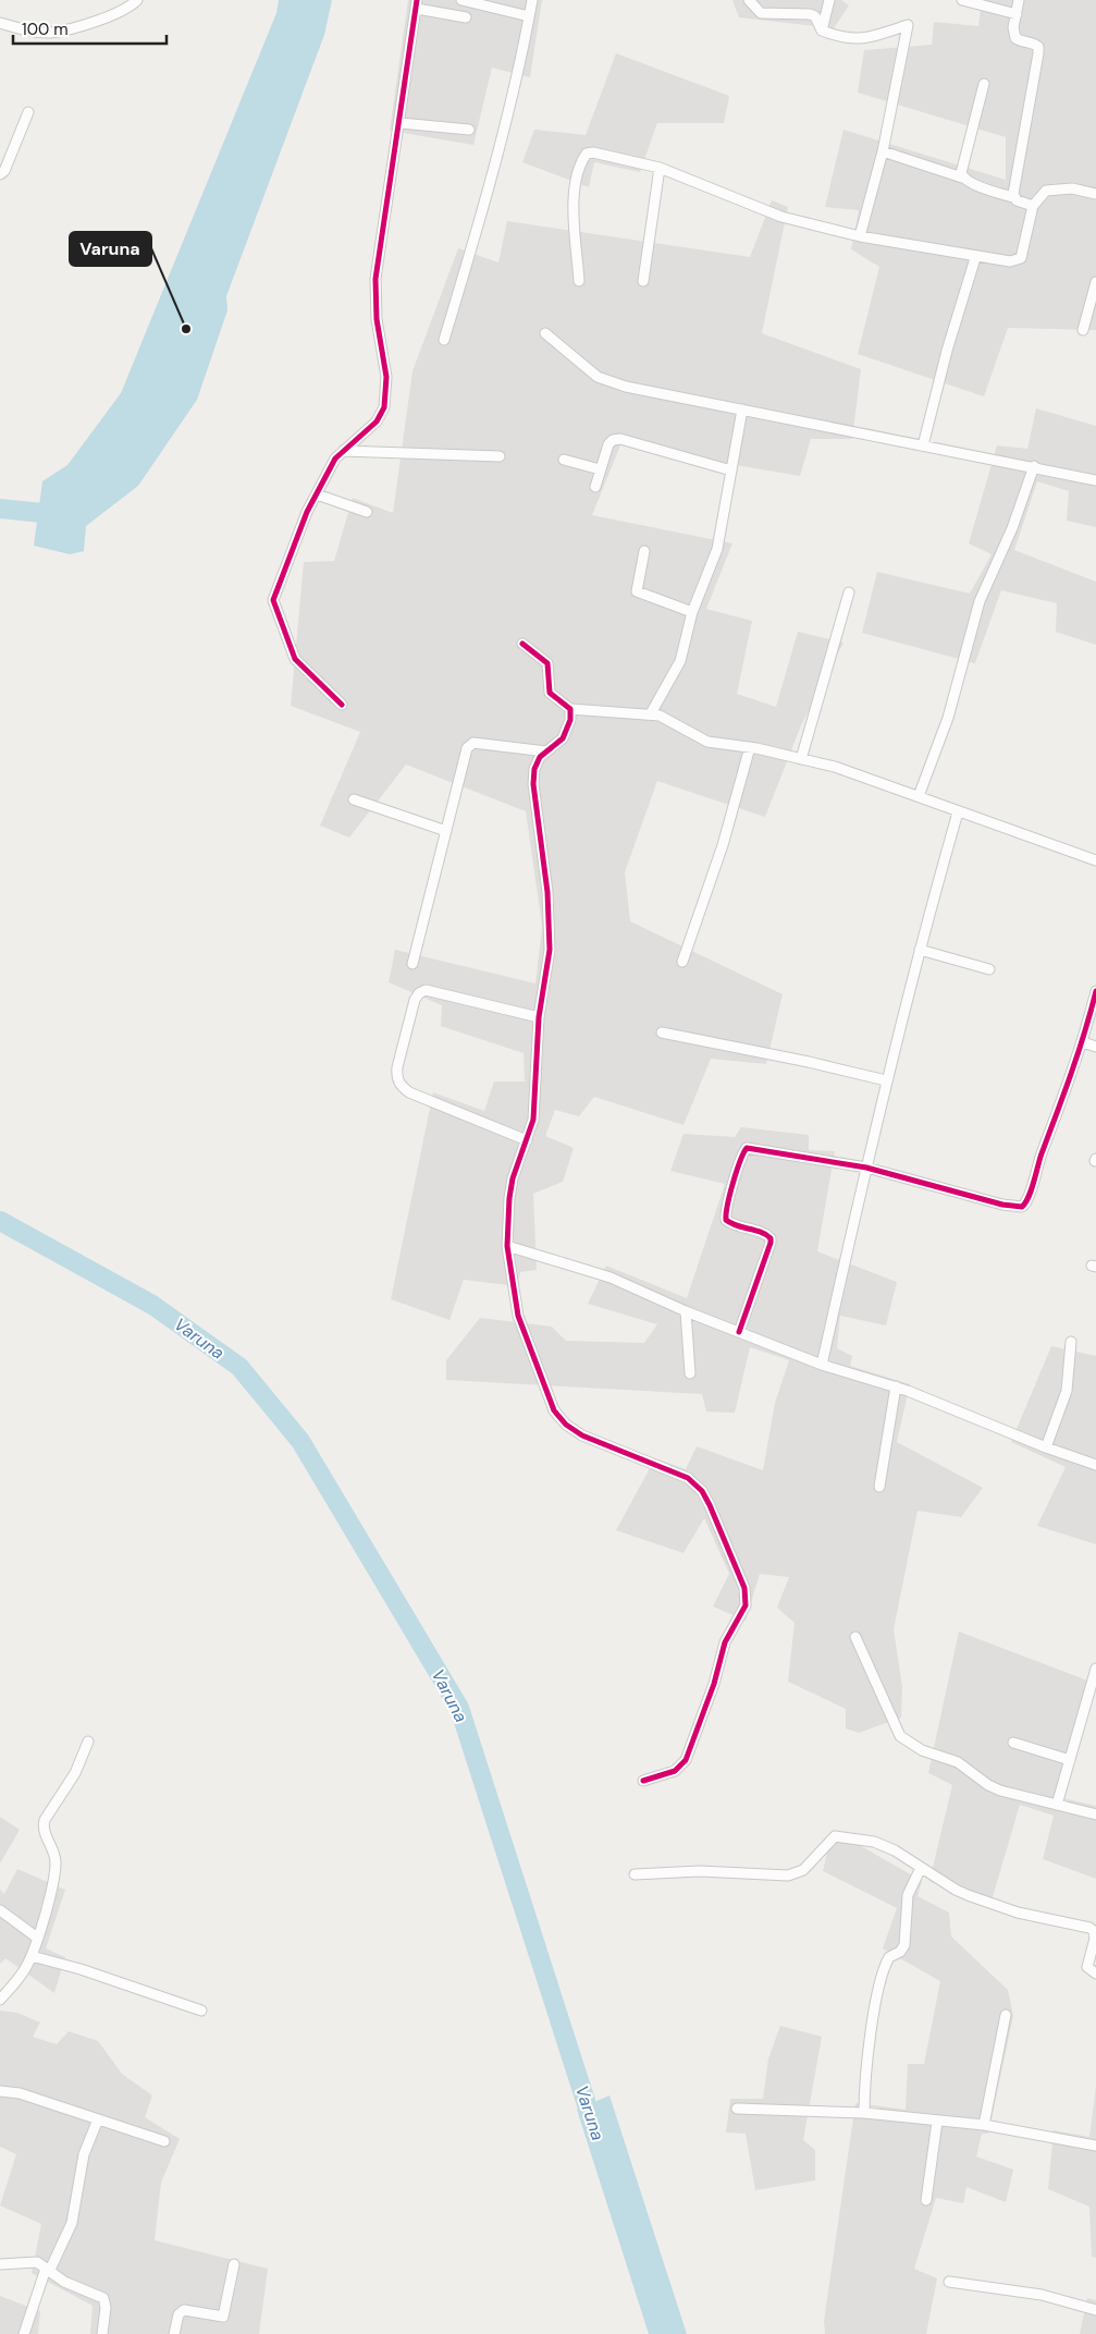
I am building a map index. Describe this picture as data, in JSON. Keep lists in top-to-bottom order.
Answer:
{
  "water": ["Varuna"],
  "places": ["Varuna"],
  "scale_bar": "100 m"
}
